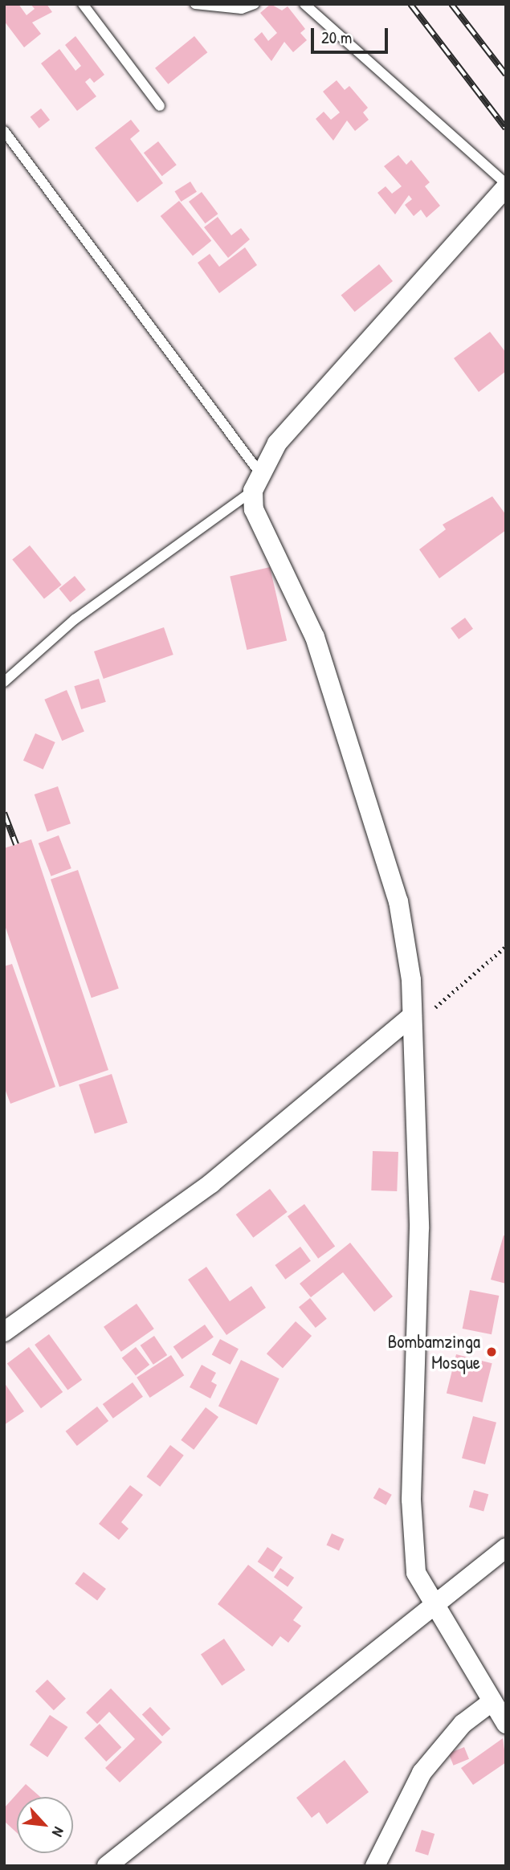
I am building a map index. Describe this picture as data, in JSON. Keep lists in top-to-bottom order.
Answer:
{
  "places": ["Bombamzinga Mosque"],
  "scale_bar": "20 m",
  "north": "bottom right"
}
